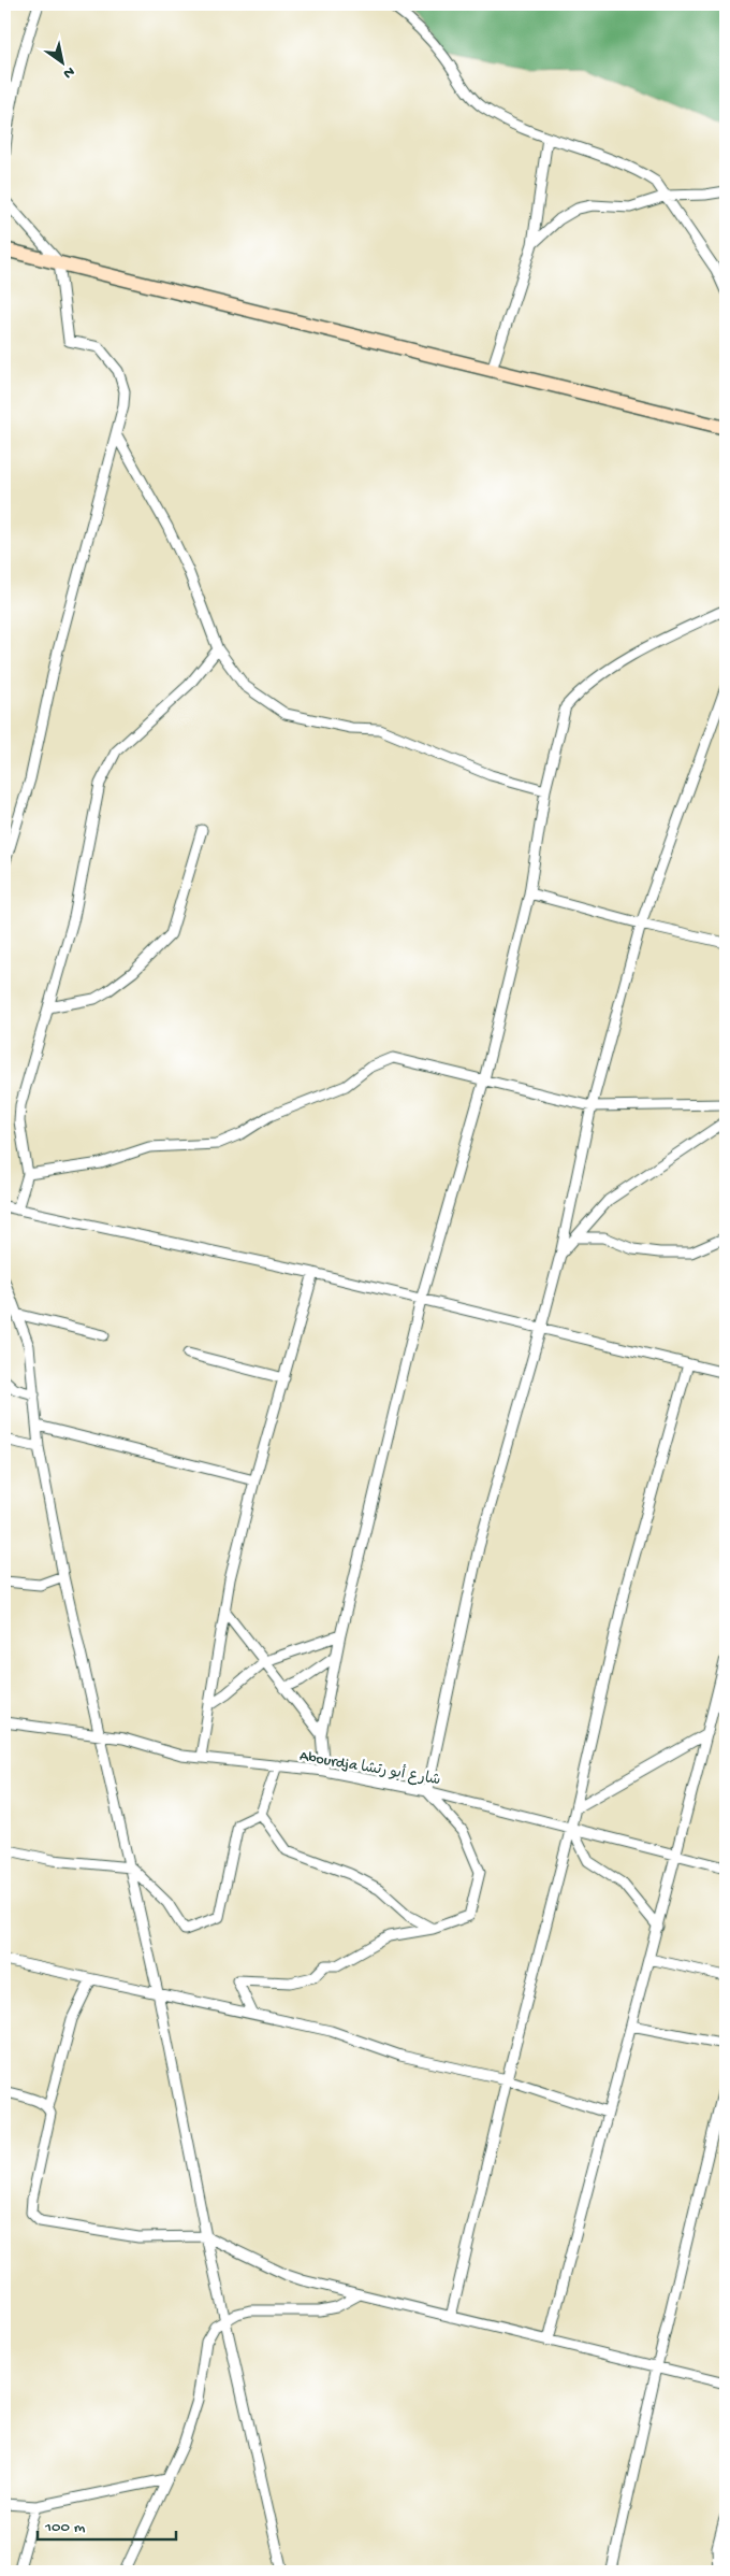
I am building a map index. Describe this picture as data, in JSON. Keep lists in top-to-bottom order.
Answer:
{
  "streets": {
    "street": ["Abourdja شارع أبو رتشا"]
  },
  "scale_bar": "100 m",
  "north": "bottom right"
}
